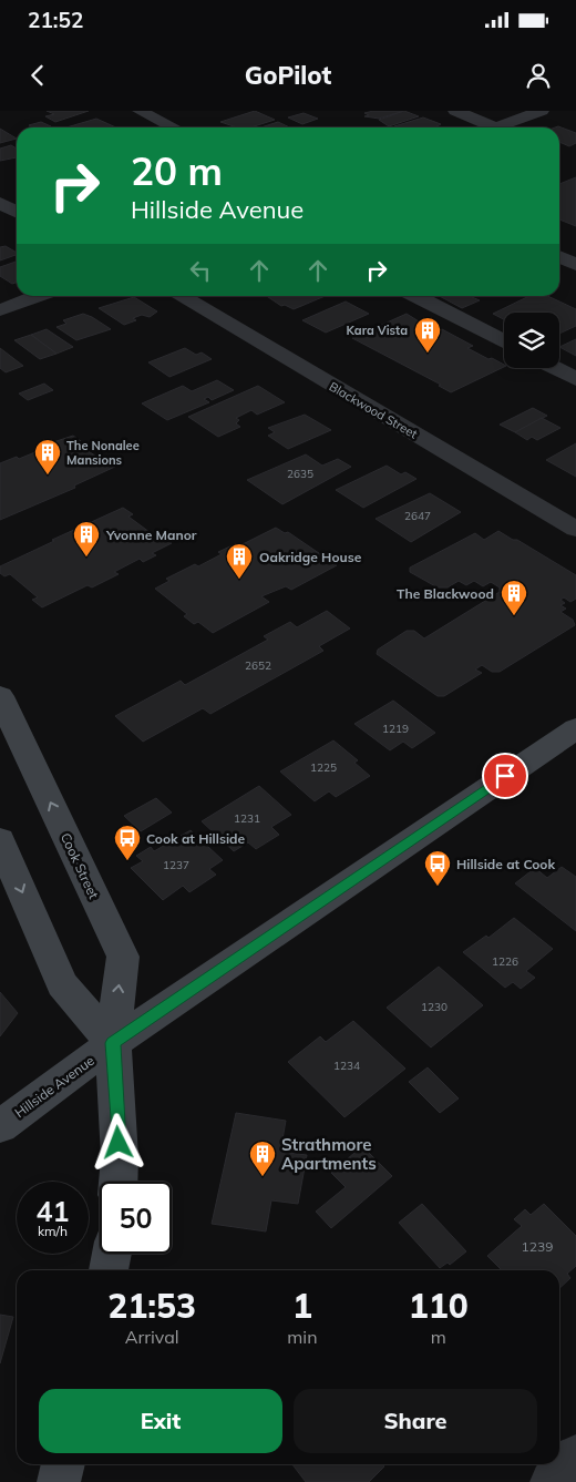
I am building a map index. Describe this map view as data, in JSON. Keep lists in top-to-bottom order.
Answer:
{
  "streets": {
    "main road": ["Cook Street", "Hillside Avenue"],
    "street": ["Blackwood Street"]
  },
  "crossings": [
    ["Cook Street", "Hillside Avenue"]
  ],
  "places": {
    "building": [
      "Kara Vista",
      "The Nonalee Mansions",
      "Yvonne Manor",
      "Oakridge House",
      "The Blackwood",
      "Strathmore Apartments"
    ],
    "bus stop": ["Cook at Hillside", "Hillside at Cook"]
  },
  "house_numbers": [
    "2635",
    "2647",
    "2652",
    "1219",
    "1225",
    "1231",
    "1237",
    "1226",
    "1230",
    "1234",
    "1239"
  ],
  "page": {
    "status": "21:52",
    "header": "GoPilot",
    "turn": ["20 m", "Hillside Avenue"],
    "speed": "41 km/h",
    "limit": "50",
    "eta": [
      "21:53",
      "Arrival",
      "1",
      "min",
      "110",
      "m"
    ],
    "buttons": ["Exit", "Share"]
  }
}
